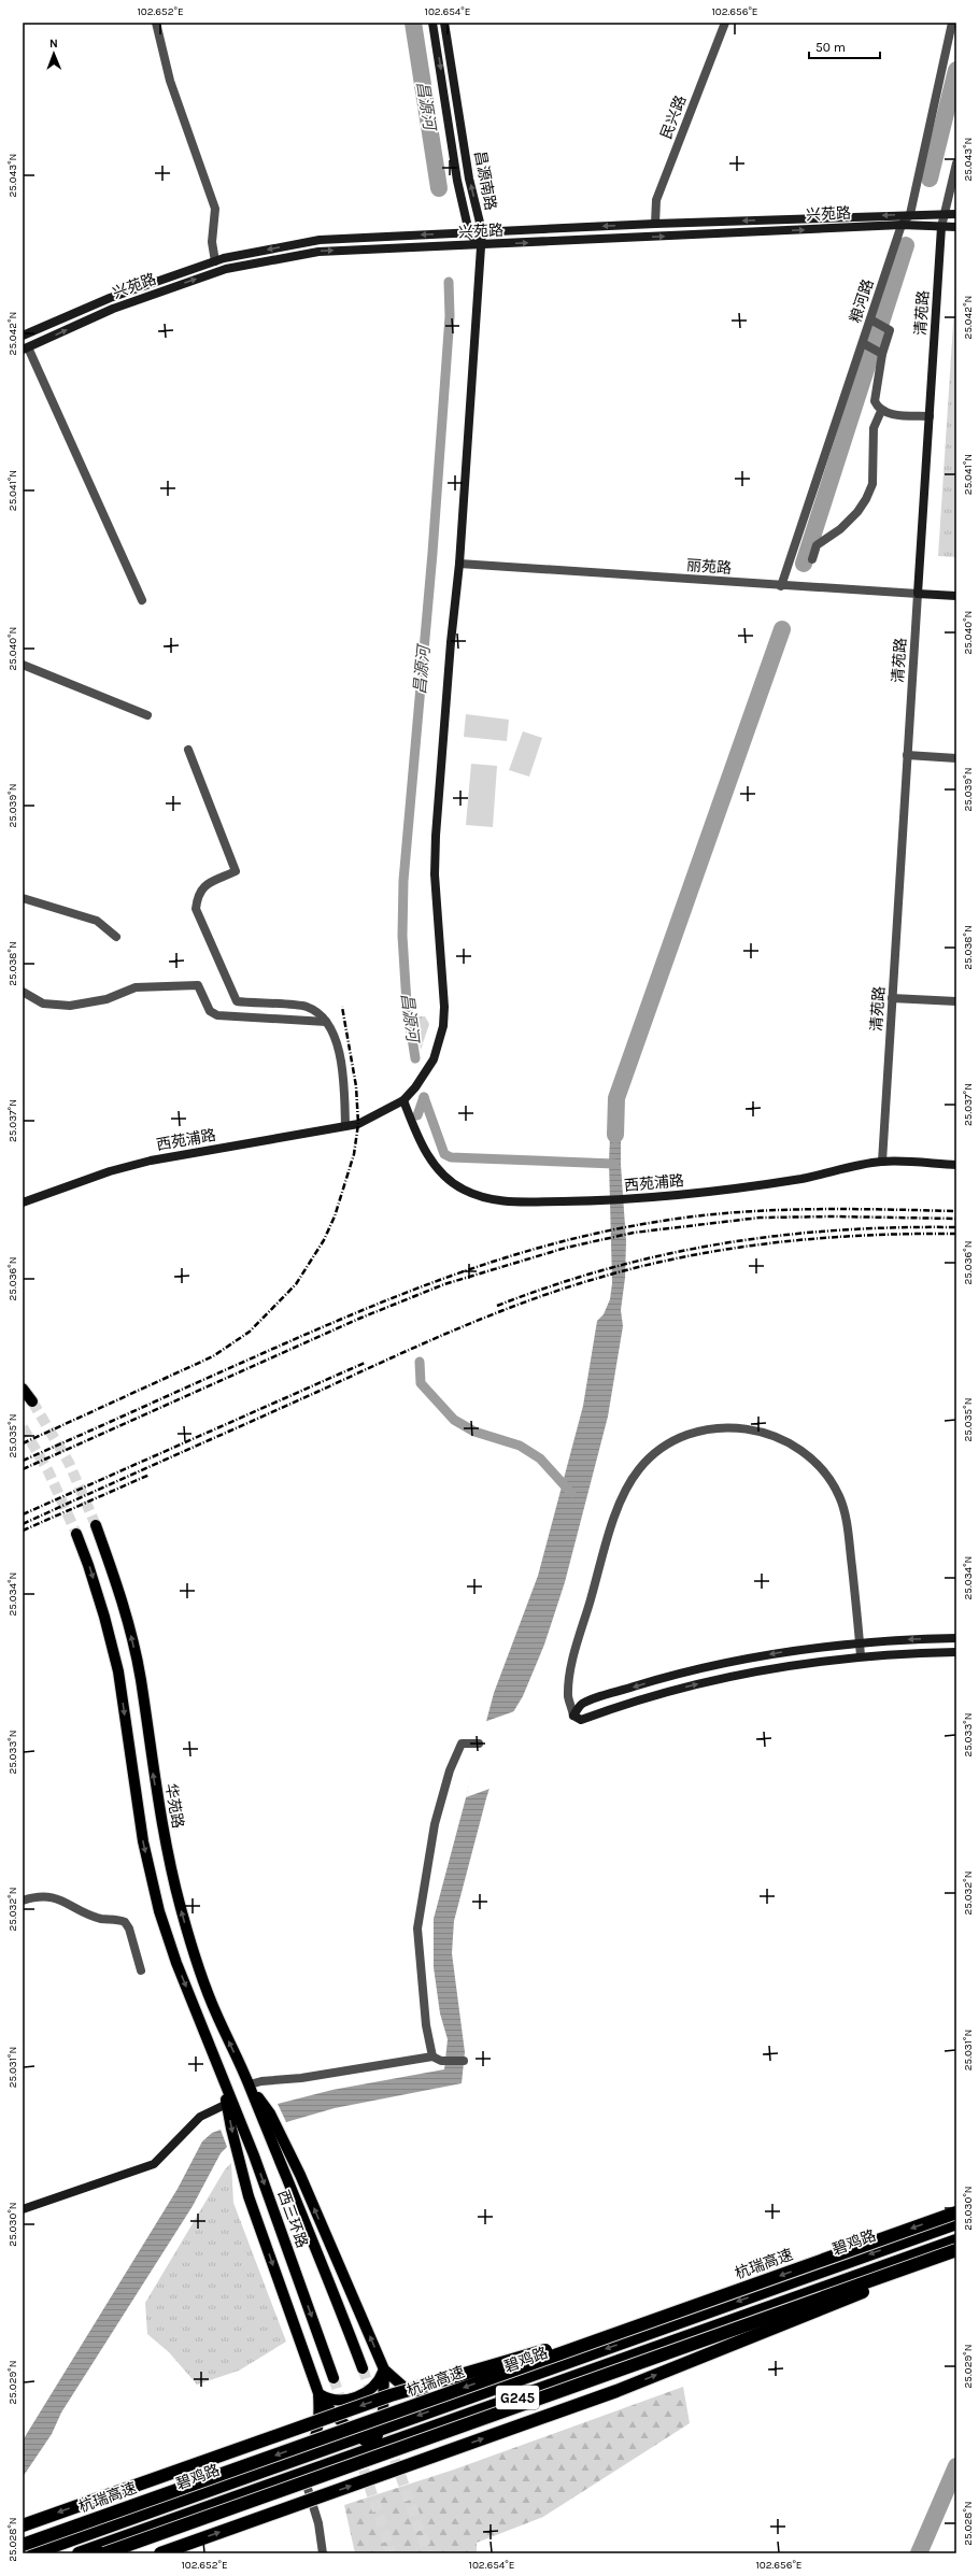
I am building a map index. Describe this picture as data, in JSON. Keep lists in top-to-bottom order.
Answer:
{
  "streets": {
    "highway": ["碧鸡路", "杭瑞高速", "G245"],
    "main road": ["华苑路", "西三环路"],
    "street": [
      "民兴路",
      "昌源南路",
      "兴苑路",
      "粮河路",
      "清苑路",
      "丽苑路",
      "西苑浦路"
    ]
  },
  "crossings": [
    ["民兴路", "兴苑路"],
    ["昌源南路", "兴苑路"],
    ["兴苑路", "粮河路"],
    ["兴苑路", "清苑路"],
    ["粮河路", "丽苑路"],
    ["清苑路", "丽苑路"],
    ["清苑路", "西苑浦路"],
    ["华苑路", "西三环路"]
  ],
  "water": ["昌源河"],
  "scale_bar": "50 m",
  "north": "top",
  "coordinates": [
    "102.652°E",
    "102.654°E",
    "102.656°E",
    "25.043°N",
    "25.042°N",
    "25.041°N",
    "25.040°N",
    "25.039°N",
    "25.038°N",
    "25.037°N",
    "25.036°N",
    "25.035°N",
    "25.034°N",
    "25.033°N",
    "25.032°N",
    "25.031°N",
    "25.030°N",
    "25.029°N",
    "25.028°N"
  ]
}
